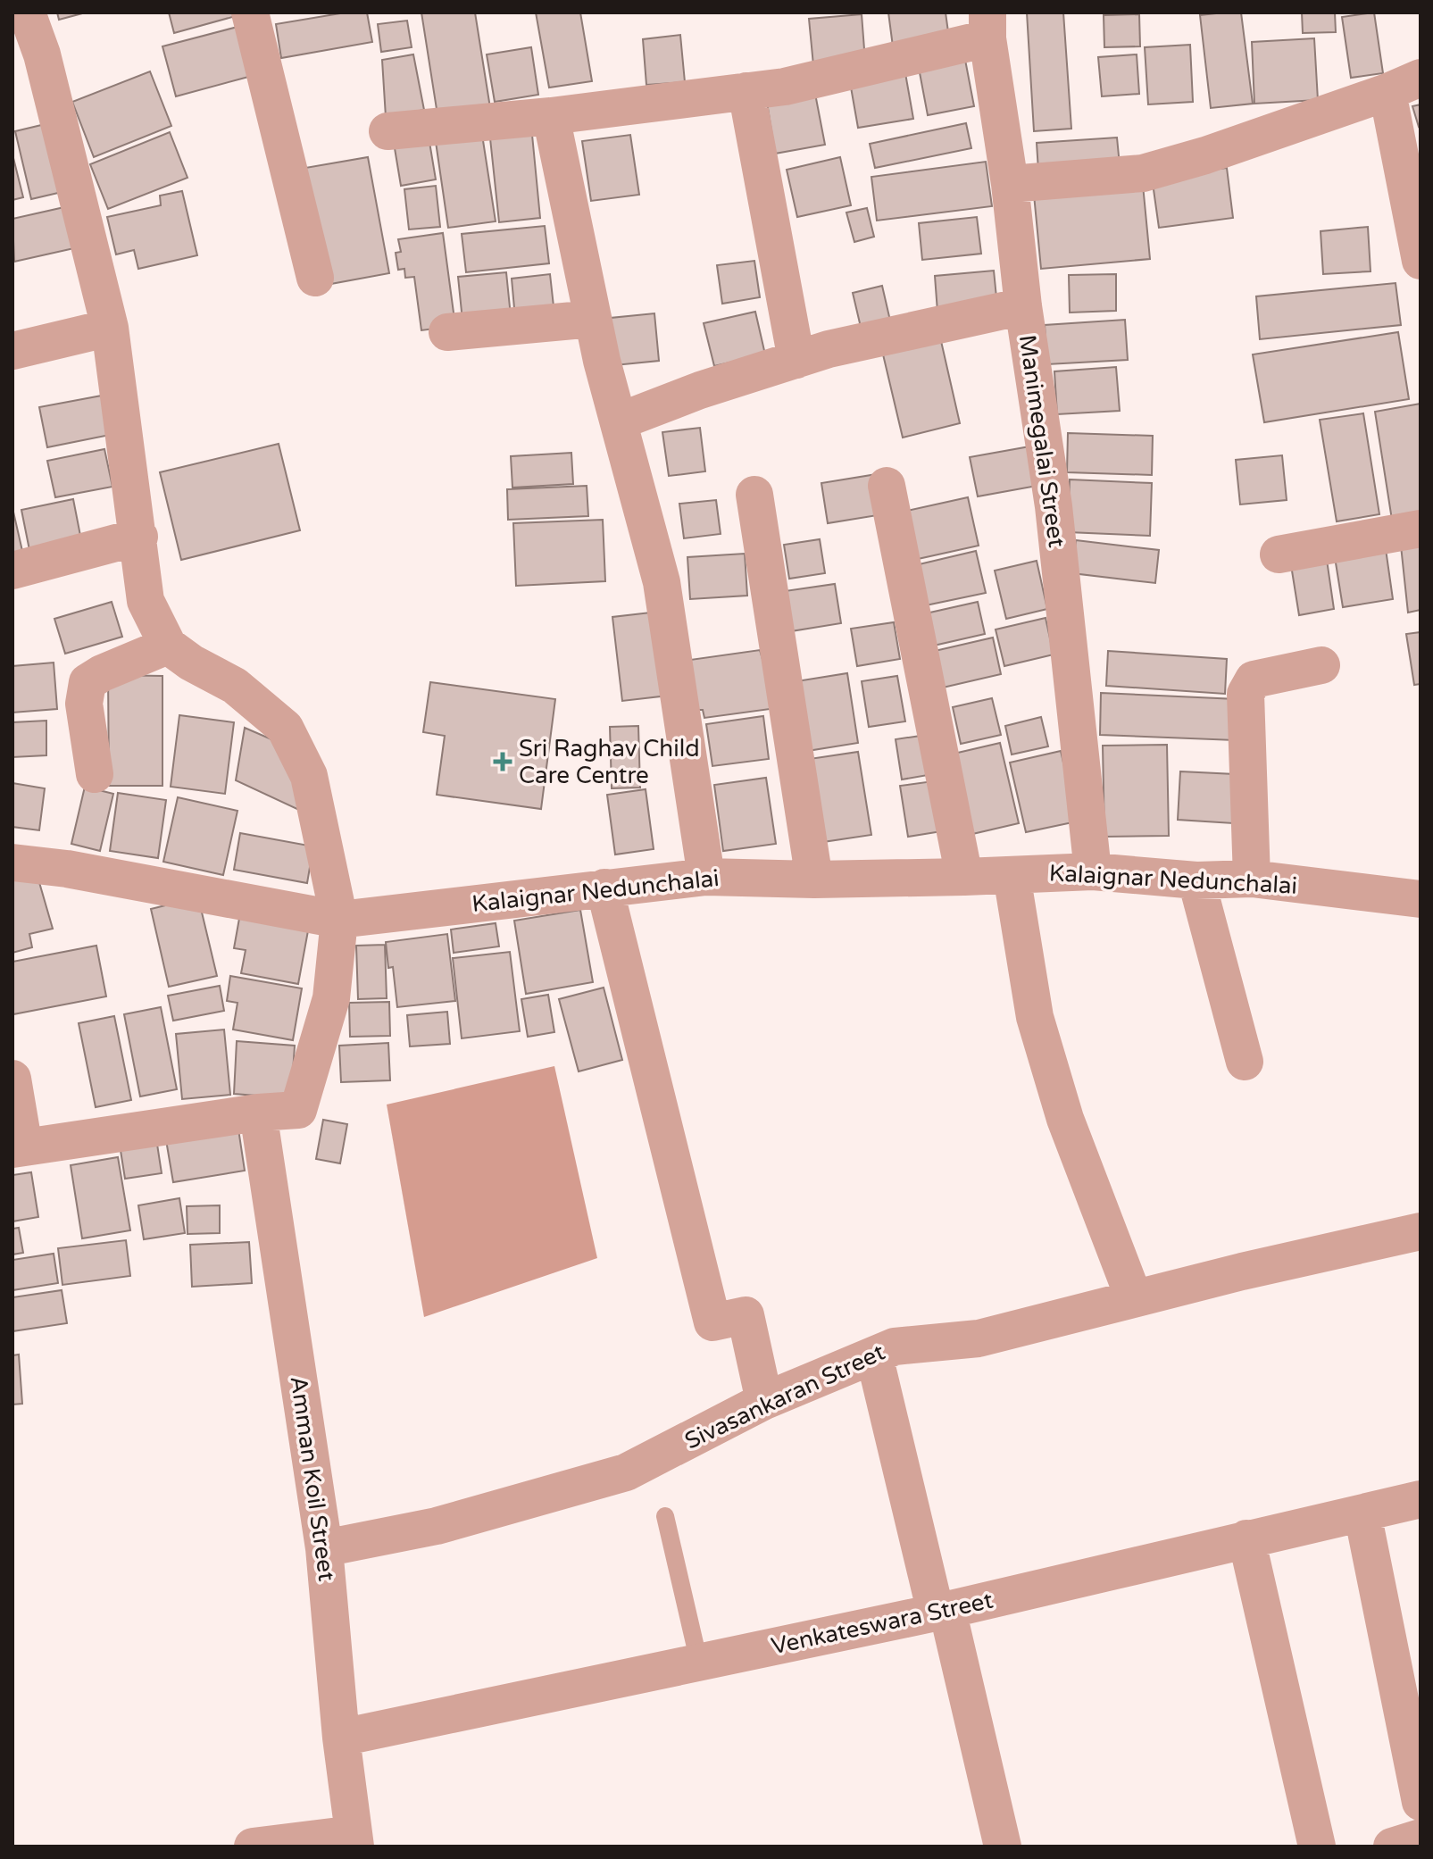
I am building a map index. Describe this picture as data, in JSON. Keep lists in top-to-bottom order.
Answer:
{
  "streets": {
    "street": [
      "Manimegalai Street",
      "Kalaignar Nedunchalai",
      "Sivasankaran Street",
      "Amman Koil Street",
      "Venkateswara Street"
    ]
  },
  "crossings": [
    ["Manimegalai Street", "Kalaignar Nedunchalai"],
    ["Sivasankaran Street", "Amman Koil Street"],
    ["Amman Koil Street", "Venkateswara Street"]
  ],
  "places": {
    "health": ["Sri Raghav Child Care Centre"]
  }
}
